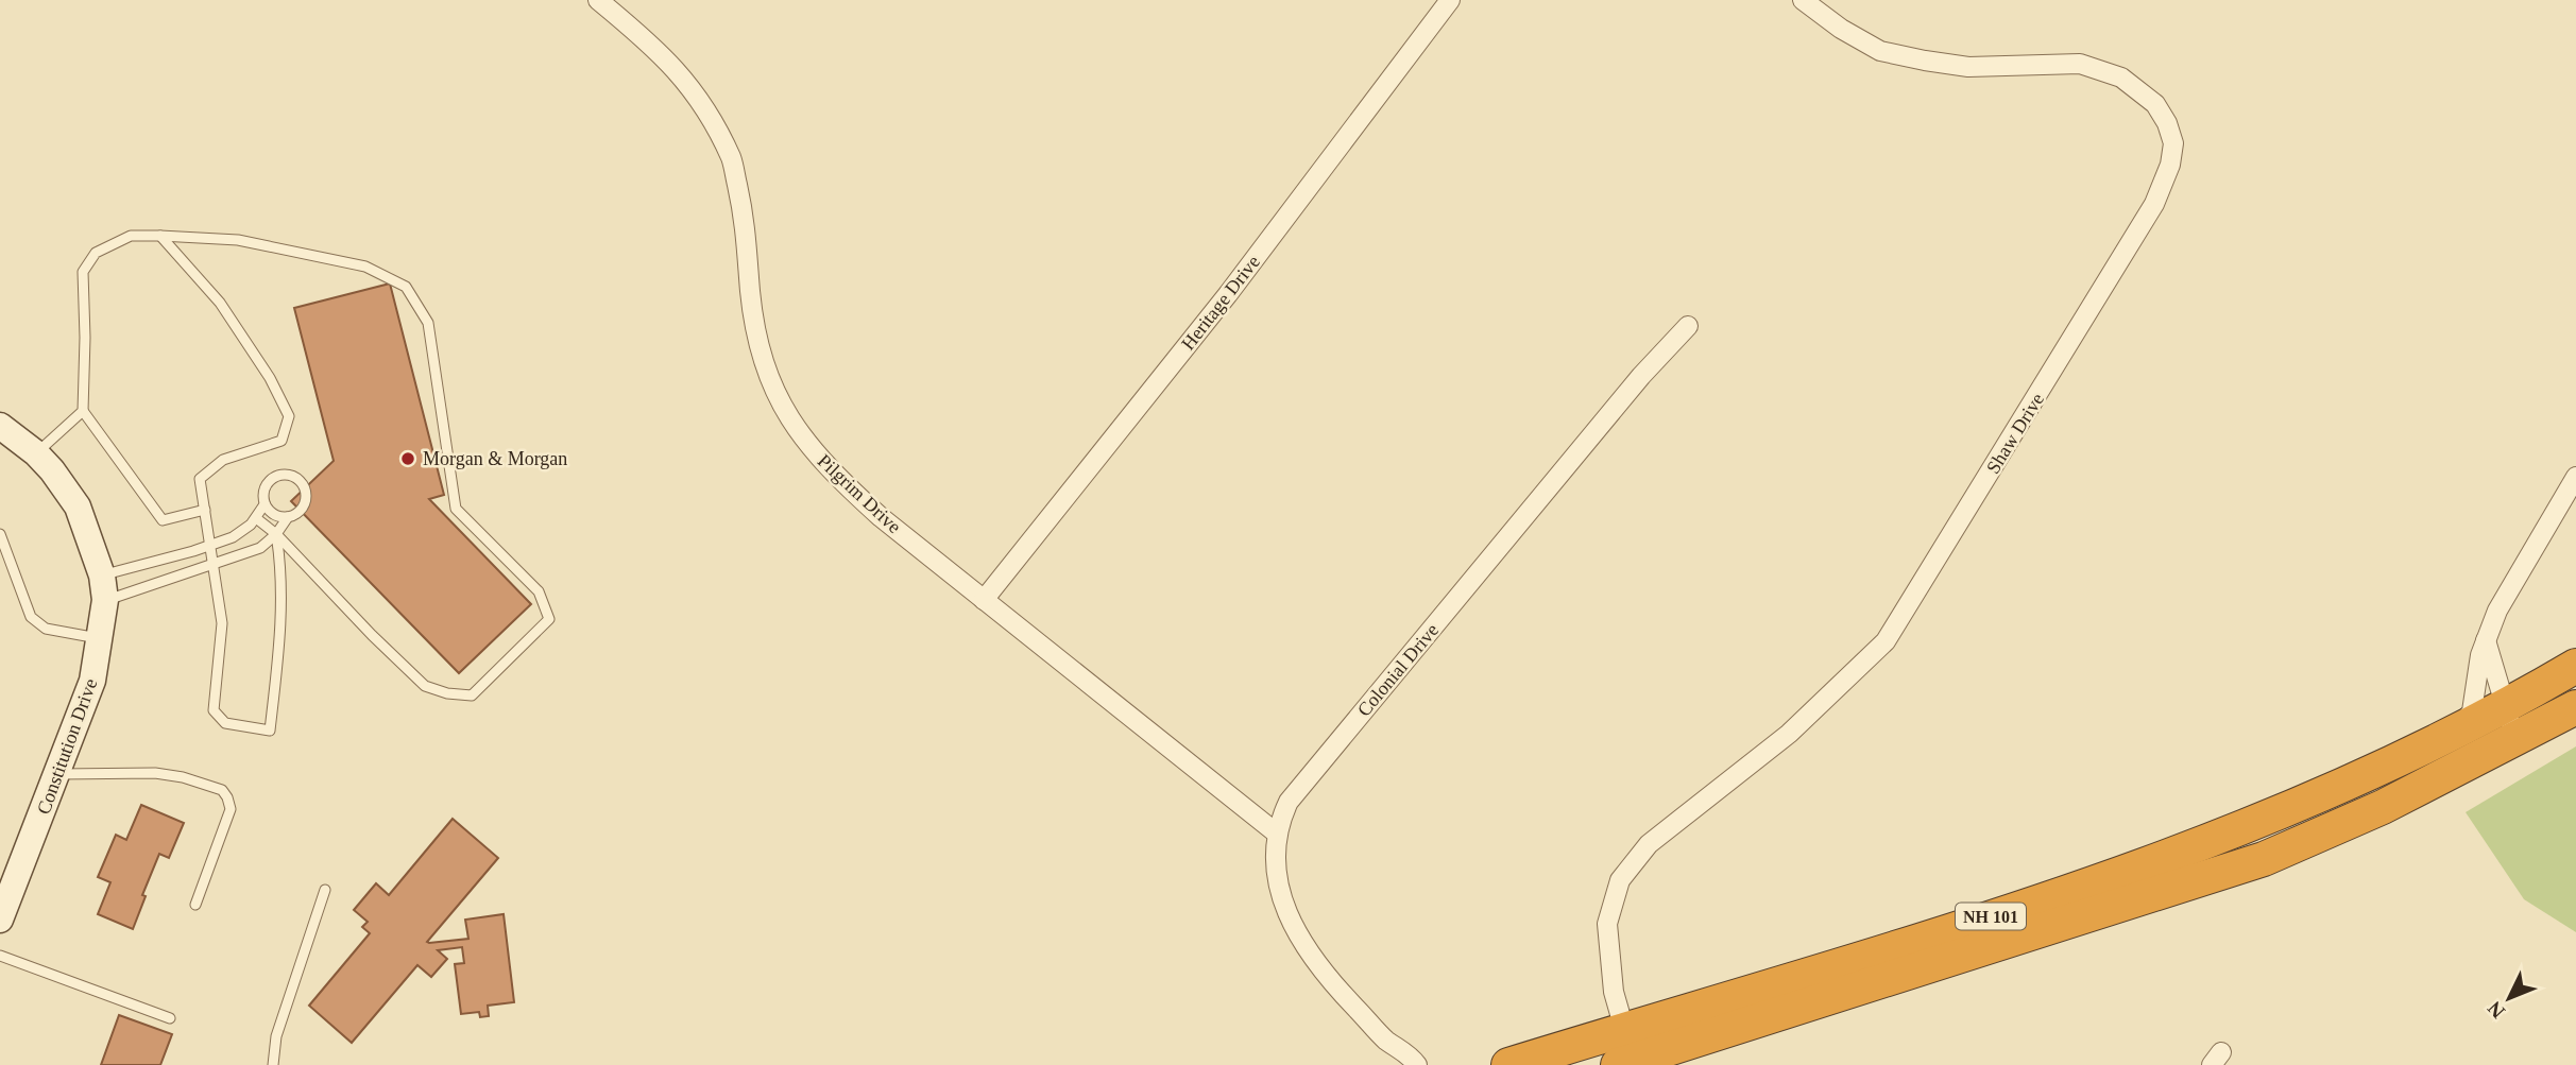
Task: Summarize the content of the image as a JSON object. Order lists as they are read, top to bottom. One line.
{"streets":{"highway":["NH 101"],"street":["Heritage Drive","Shaw Drive","Pilgrim Drive","Colonial Drive","Constitution Drive"]},"crossings":[["Heritage Drive","Pilgrim Drive"],["Shaw Drive","NH 101"],["Pilgrim Drive","Colonial Drive"]],"places":["Morgan & Morgan"],"north":"bottom left"}
